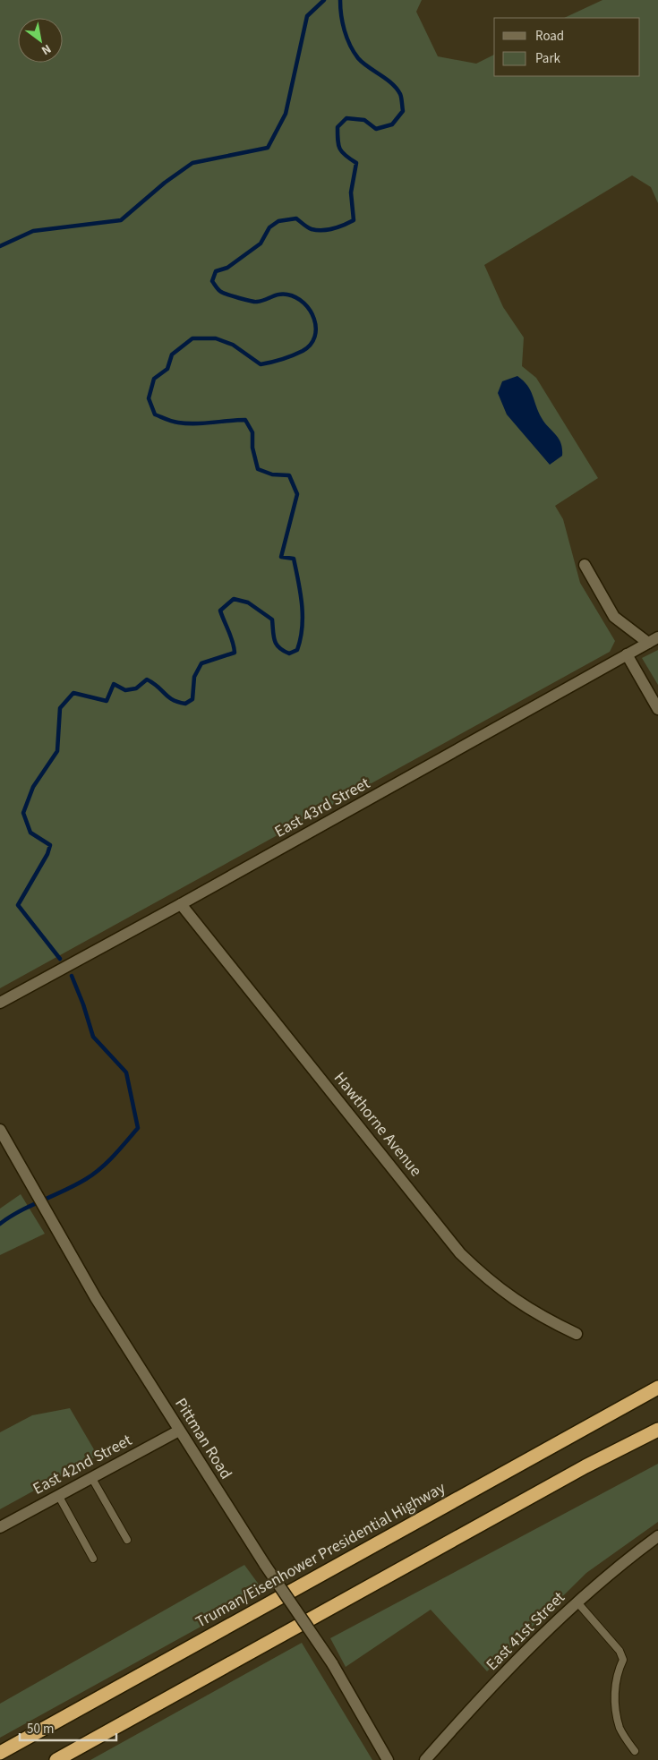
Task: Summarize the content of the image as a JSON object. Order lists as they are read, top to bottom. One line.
{"streets":{"highway":["Truman/Eisenhower Presidential Highway"],"street":["East 43rd Street","Hawthorne Avenue","Pittman Road","East 42nd Street","East 41st Street"]},"crossings":[["East 43rd Street","Hawthorne Avenue"],["Pittman Road","East 42nd Street"]],"legend":["Road","Park"],"scale_bar":"50 m","north":"bottom right"}
